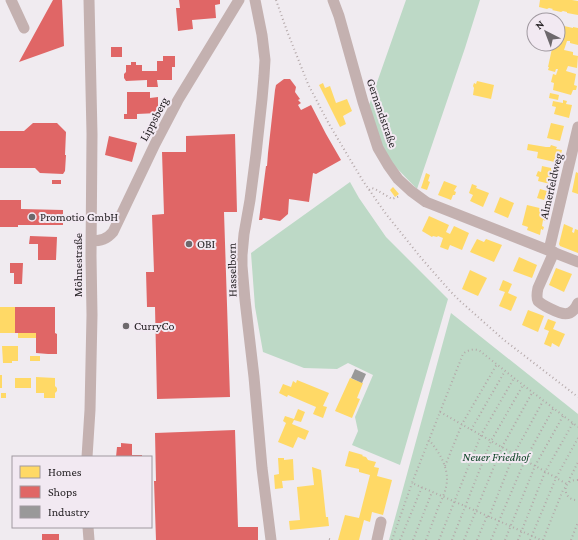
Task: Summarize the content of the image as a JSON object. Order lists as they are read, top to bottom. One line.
{"streets":{"street":["Gernandstraße","Lippsberg","Almerfeldweg","Möhnestraße","Hasselborn"]},"crossings":[["Gernandstraße","Almerfeldweg"],["Lippsberg","Möhnestraße"]],"parks":["Neuer Friedhof"],"places":["Promotio GmbH","OBI","CurryCo"],"legend":["Homes","Shops","Industry"],"north":"top left"}
